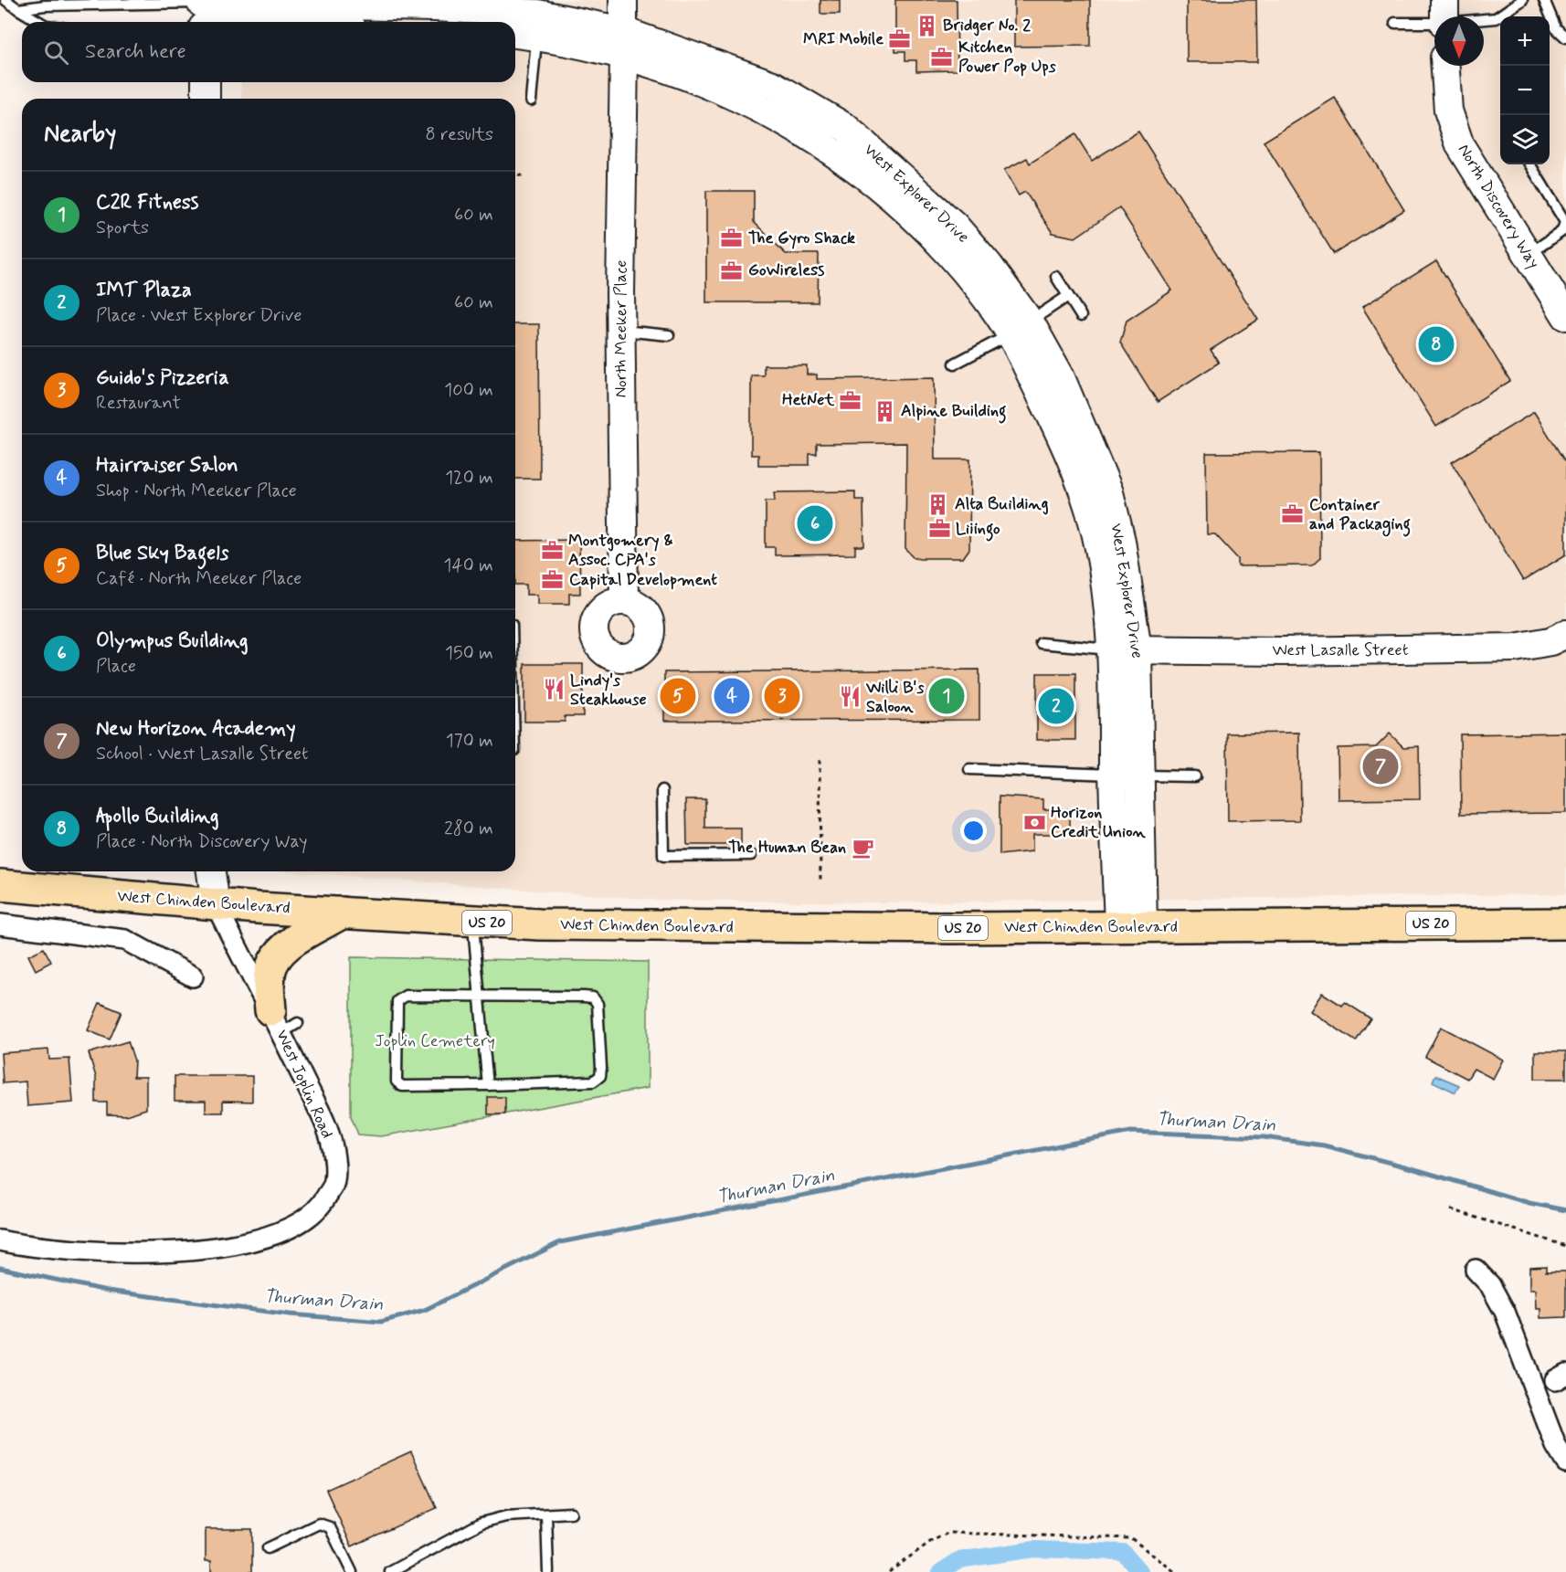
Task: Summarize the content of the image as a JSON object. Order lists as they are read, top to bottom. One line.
{"streets":{"main road":["West Chinden Boulevard","US 20"],"street":["West Explorer Drive","North Discovery Way","North Meeker Place","West Lasalle Street","West Joplin Road"]},"crossings":[["West Explorer Drive","North Meeker Place"],["West Explorer Drive","West Lasalle Street"],["West Explorer Drive","West Chinden Boulevard"],["West Chinden Boulevard","West Joplin Road"]],"water":["Thurman Drain"],"parks":["Joplin Cemetery"],"places":{"building":["Bridger No. 2","Alpine Building","Alta Building"],"office":["MRI Mobile","Kitchen Power Pop Ups","The Gyro Shack","GoWireless","HetNet","Container and Packaging","Liiingo","Montgomery & Assoc. CPA's","Capital Development"],"restaurant":["Lindy's Steakhouse","Willi B's Saloon"],"bank":["Horizon Credit Union"],"cafe":["The Human Bean"]},"north":"bottom","page":{"map_buttons":["+","−"],"search":"Search here","heading":["Nearby","8 results"],"list":[{"mark":"1","name":"C2R Fitness","note":"Sports","value":"60 m"},{"mark":"2","name":"IMT Plaza","note":"Place · West Explorer Drive","value":"60 m"},{"mark":"3","name":"Guido's Pizzeria","note":"Restaurant","value":"100 m"},{"mark":"4","name":"Hairraiser Salon","note":"Shop · North Meeker Place","value":"120 m"},{"mark":"5","name":"Blue Sky Bagels","note":"Café · North Meeker Place","value":"140 m"},{"mark":"6","name":"Olympus Building","note":"Place","value":"150 m"},{"mark":"7","name":"New Horizon Academy","note":"School · West Lasalle Street","value":"170 m"},{"mark":"8","name":"Apollo Building","note":"Place · North Discovery Way","value":"280 m"}],"pins":["8","6","1","3","4","5","2","7"]}}
